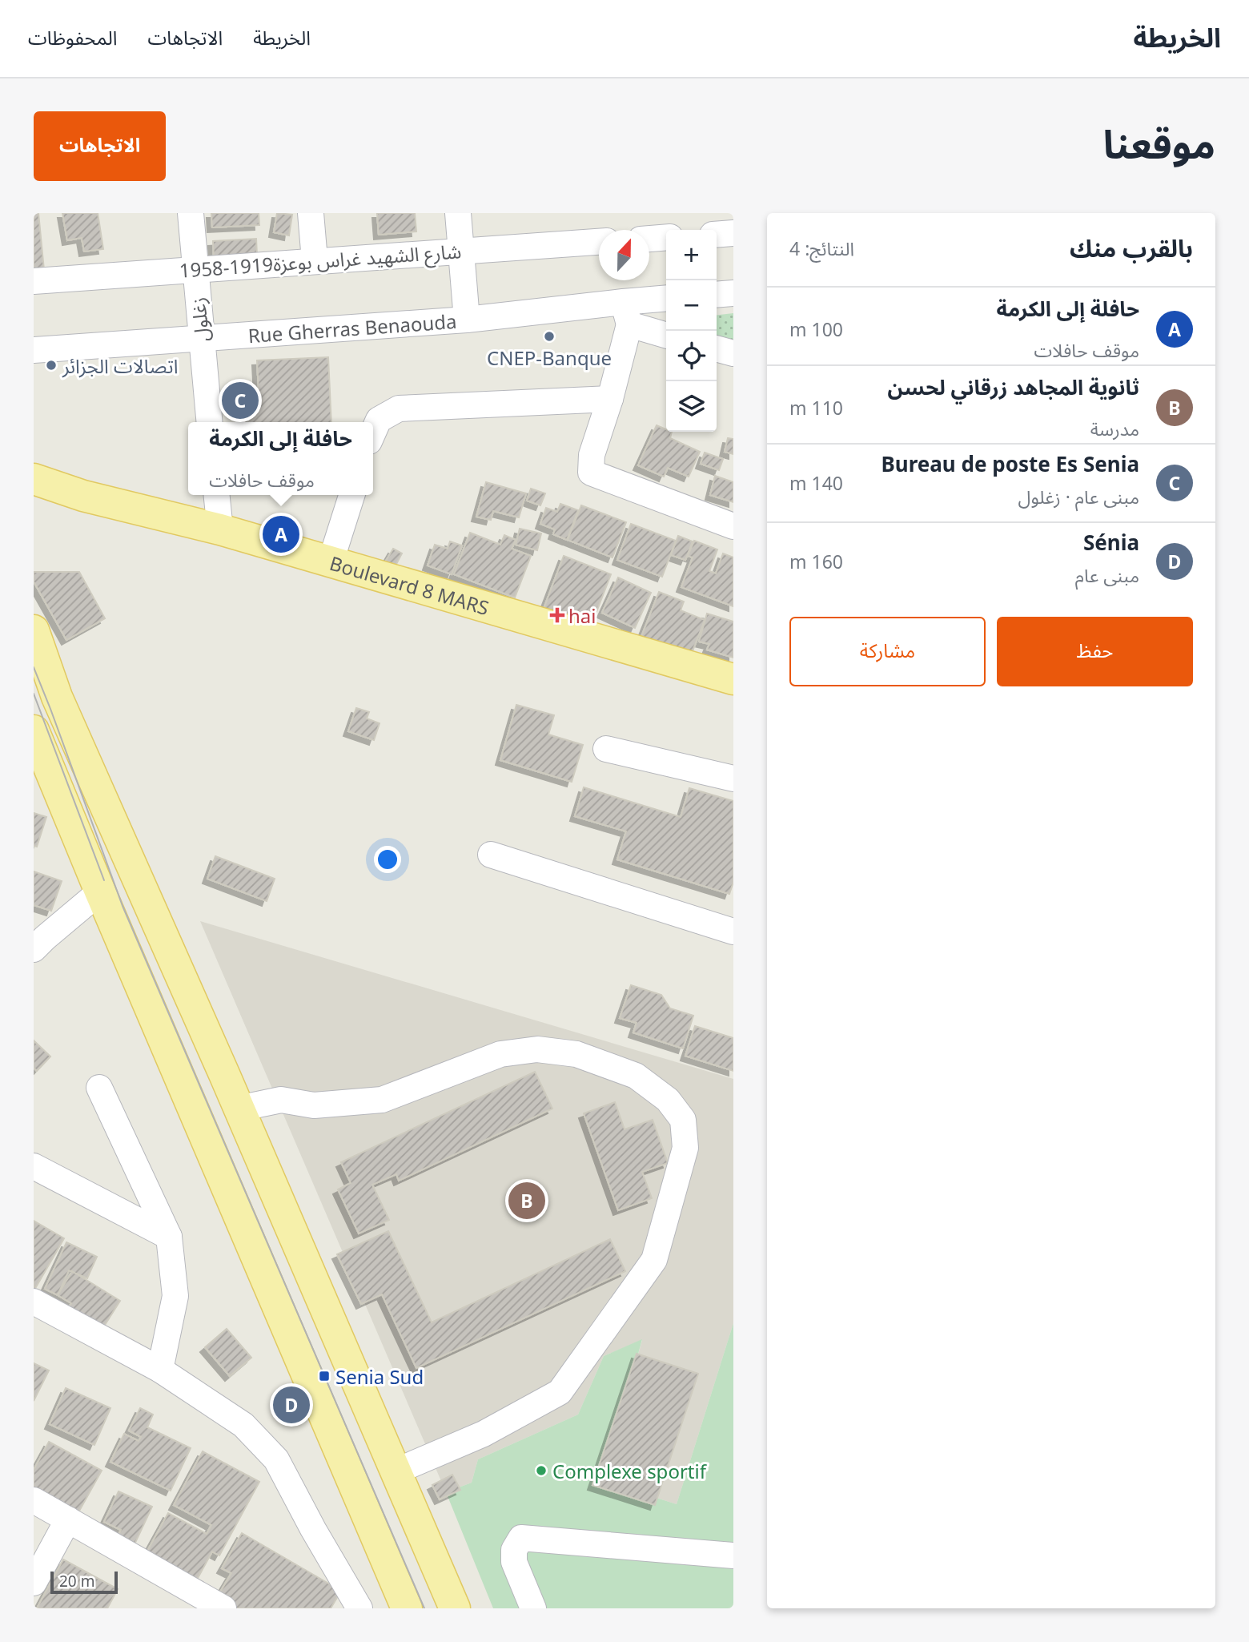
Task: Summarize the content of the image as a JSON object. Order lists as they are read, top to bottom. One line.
{"streets":{"main road":["Boulevard 8 MARS"],"street":["شارع الشهيد غراس بوعزة1919-1958","زغلول","Rue Gherras Benaouda"]},"crossings":[["شارع الشهيد غراس بوعزة1919-1958","زغلول"],["زغلول","Rue Gherras Benaouda"]],"places":{"other":["CNEP-Banque","اتصالات الجزائر","Complexe sportif"],"health":["hai"],"transit":["Senia Sud"]},"scale_bar":"20 m","north":"top","page":{"header":"الخريطة","nav":["الخريطة","الاتجاهات","المحفوظات"],"title":"موقعنا","buttons":["الاتجاهات",["حفظ","مشاركة"]],"heading":["بالقرب منك","النتائج: 4"],"map_buttons":["+","−"],"list":[{"mark":"A","name":"حافلة إلى الكرمة","note":"موقف حافلات","value":"100 m"},{"mark":"B","name":"ثانوية المجاهد زرقاني لحسن","note":"مدرسة","value":"110 m"},{"mark":"C","name":"Bureau de poste Es Senia","note":"مبنى عام · زغلول","value":"140 m"},{"mark":"D","name":"Sénia","note":"مبنى عام","value":"160 m"}],"pins":["C","A","B","D"],"popup":["حافلة إلى الكرمة","موقف حافلات"],"scale":"20 m"}}
